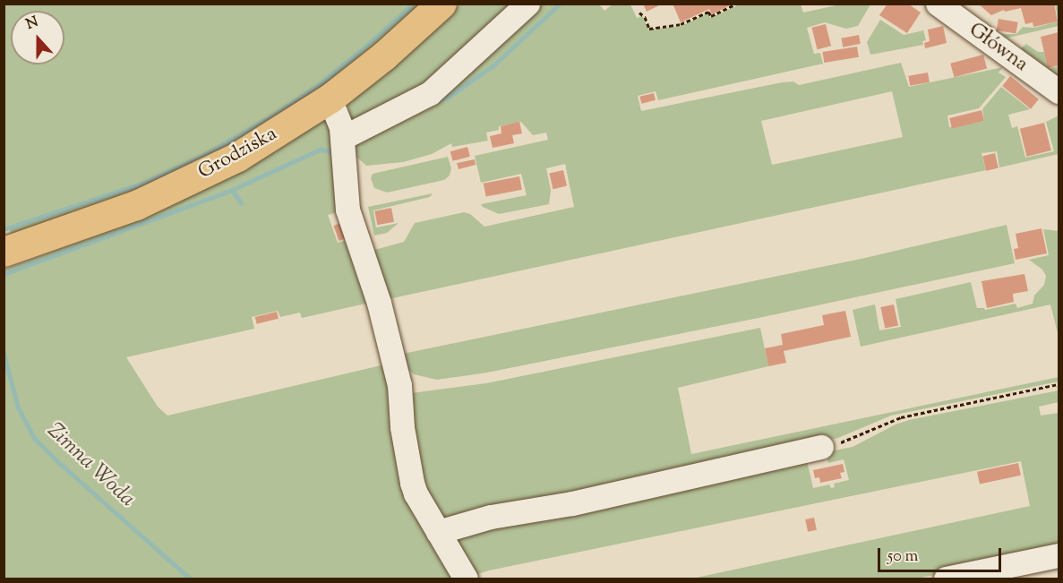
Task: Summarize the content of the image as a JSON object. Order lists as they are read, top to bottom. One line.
{"streets":{"main road":["Grodziska"],"street":["Główna"]},"water":["Zimna Woda"],"scale_bar":"50 m","north":"top"}
